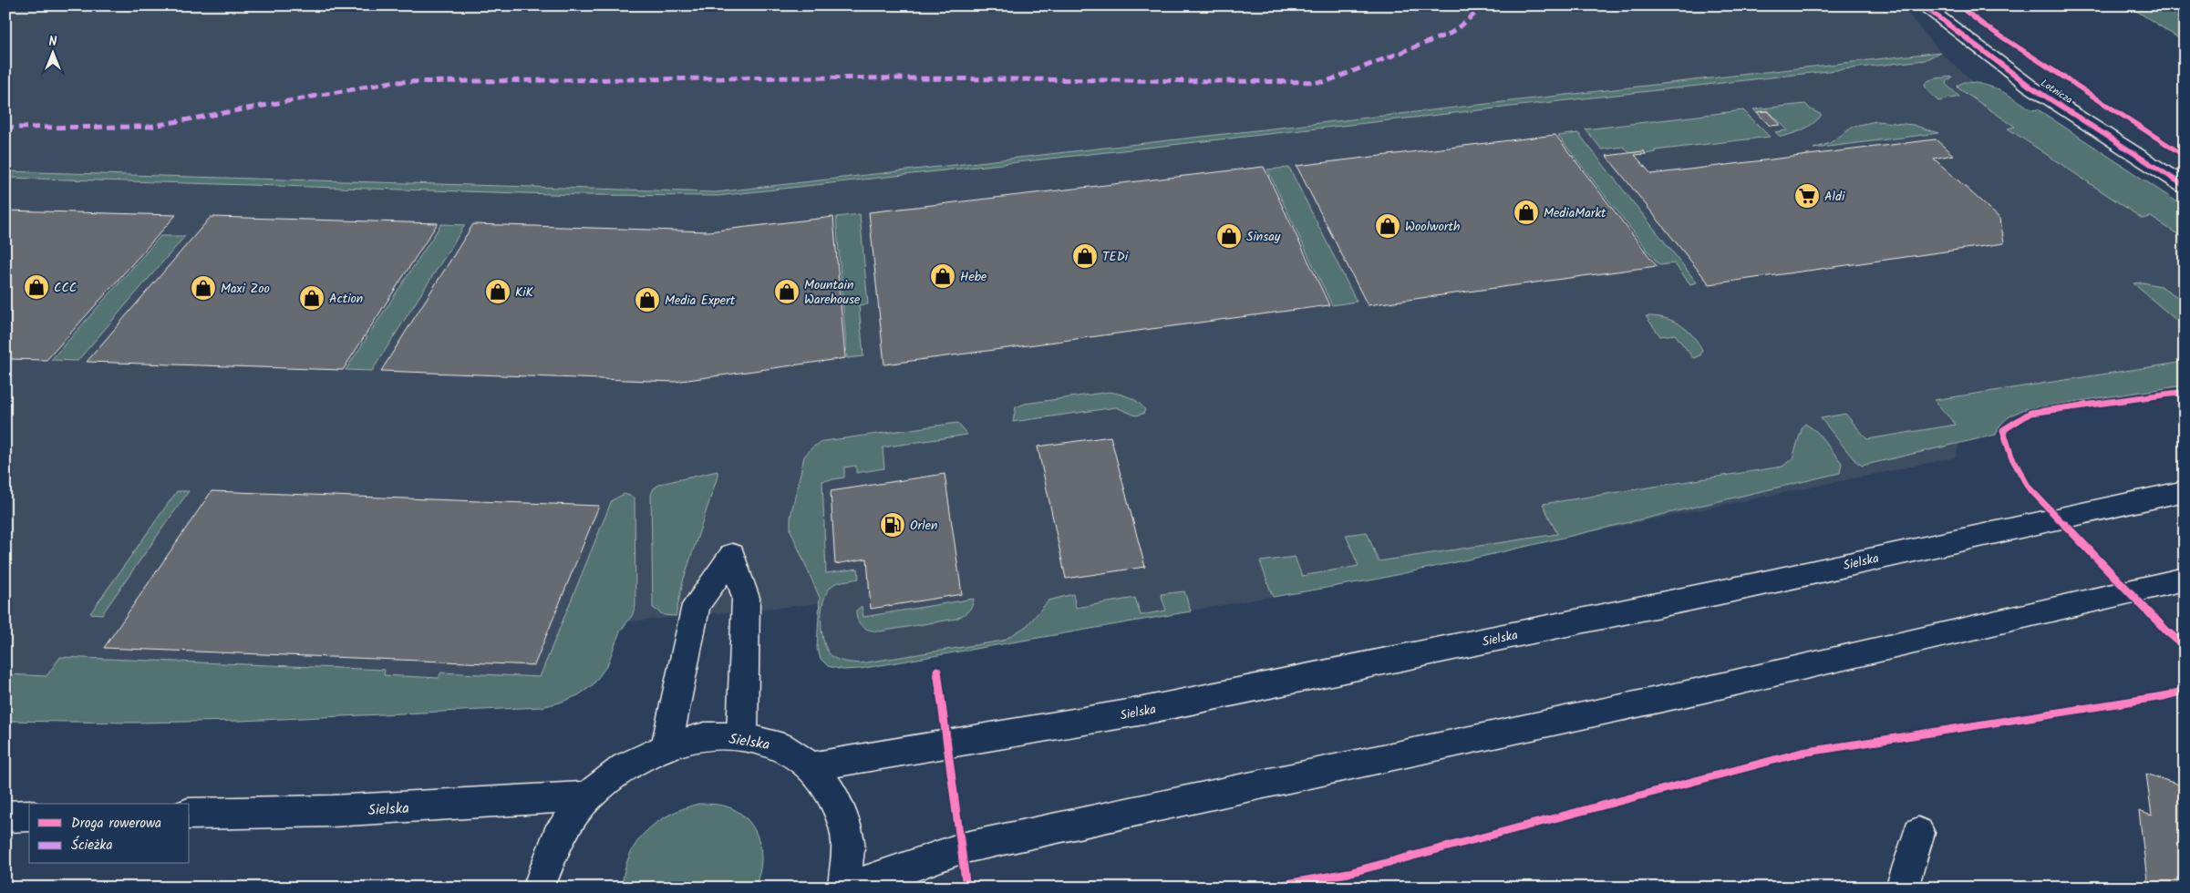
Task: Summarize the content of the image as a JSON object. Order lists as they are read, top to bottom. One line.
{"streets":{"main road":["Lotnicza","Sielska"]},"places":{"supermarket":["Aldi"],"shop":["MediaMarkt","Woolworth","Sinsay","TEDi","Hebe","CCC","Maxi Zoo","KiK","Mountain Warehouse","Action","Media Expert"],"fuel station":["Orlen"]},"legend":["Droga rowerowa","Ścieżka"],"north":"top"}
